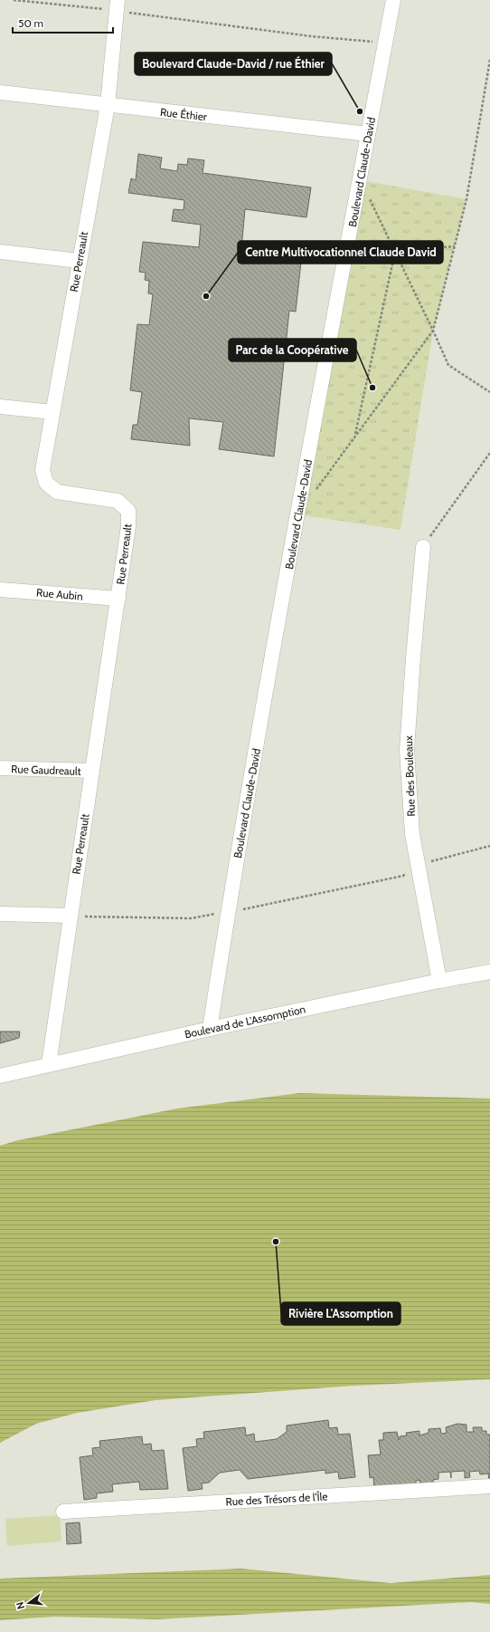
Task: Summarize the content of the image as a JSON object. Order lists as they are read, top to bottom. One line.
{"streets":{"street":["Rue Éthier","Boulevard Claude-David","Rue Perreault","Rue Aubin","Rue Gaudreault","Rue des Bouleaux","Boulevard de L'Assomption","Rue des Trésors de l'Île"]},"crossings":[["Rue Éthier","Boulevard Claude-David"],["Rue Éthier","Rue Perreault"],["Boulevard Claude-David","Boulevard de L'Assomption"],["Rue Perreault","Rue Aubin"],["Rue Perreault","Rue Gaudreault"],["Rue Perreault","Boulevard de L'Assomption"],["Rue des Bouleaux","Boulevard de L'Assomption"]],"places":["Boulevard Claude-David / rue Éthier","Centre Multivocationnel Claude David","Parc de la Coopérative","Rivière L'Assomption"],"scale_bar":"50 m","north":"left"}
